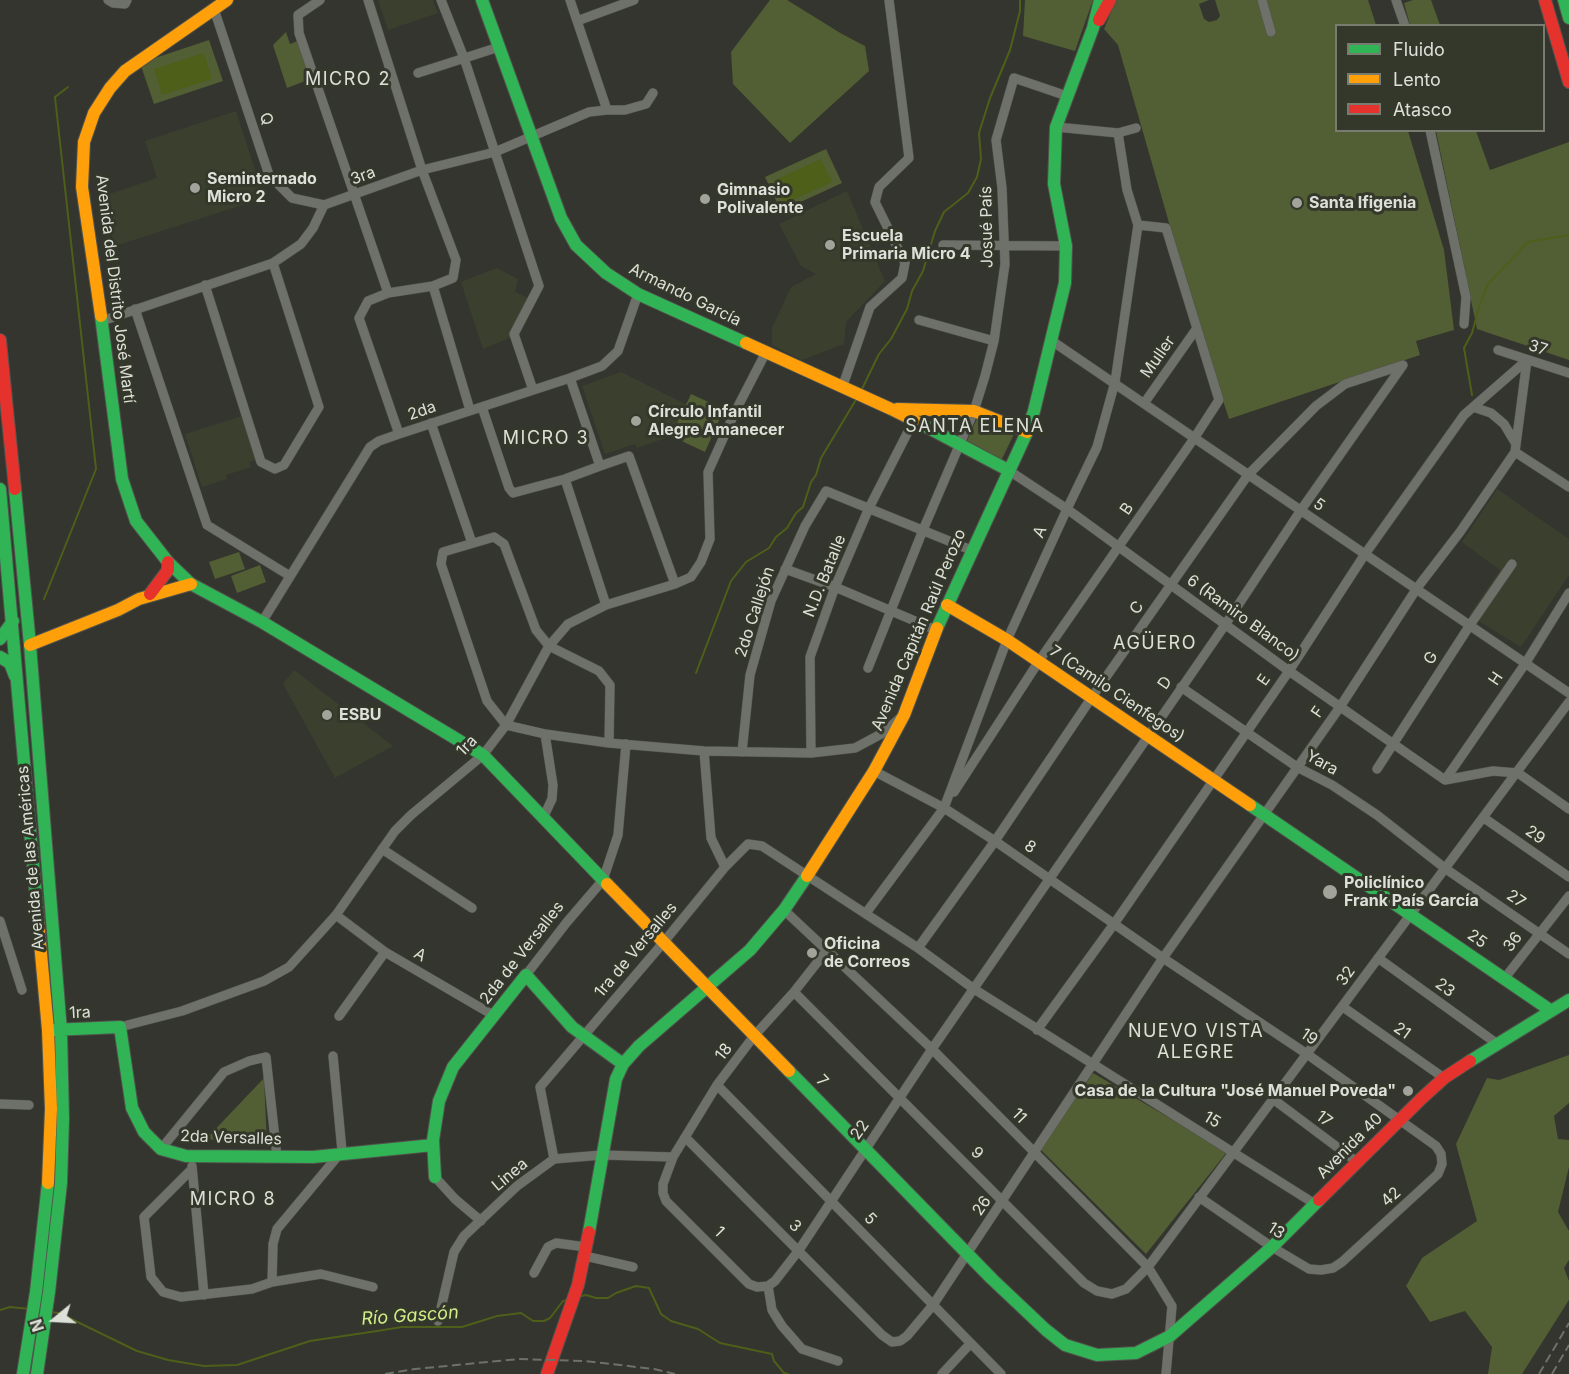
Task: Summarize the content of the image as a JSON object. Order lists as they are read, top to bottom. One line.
{"streets":{"main road":["Avenida del Distrito José Martí","Armando García","6 (Ramiro Blanco)","Avenida Capitán Raúl Perozo","7 (Camilo Cienfegos)","1ra","Avenida de las Américas","25","2da de Versalles","7","2da Versalles","Avenida 40"],"street":["Q","3ra","Josué País","37","Muller","2da","5","B","A","N.D. Batalle","C","2do Callejón","G","H","E","D","F","Yara","29","8","27","36","1ra de Versalles","32","23","21","19","18","11","17","15","22","9","Linea","42","26","3","13","1"]},"crossings":[["Q","3ra"],["Q","Avenida del Distrito José Martí"],["3ra","Armando García"],["Josué País","6 (Ramiro Blanco)"],["Josué País","Avenida Capitán Raúl Perozo"],["Avenida del Distrito José Martí","2da"],["Avenida del Distrito José Martí","7"],["Armando García","2da"],["Armando García","N.D. Batalle"],["Armando García","6 (Ramiro Blanco)"],["Armando García","1ra"],["37","E"],["37","F"],["Muller","5"],["Muller","B"],["2da","7"],["5","B"],["5","A"],["5","C"],["5","Avenida Capitán Raúl Perozo"],["5","G"],["5","H"],["5","E"],["5","D"],["5","F"],["5","18"],["5","22"],["5","26"],["B","A"],["B","6 (Ramiro Blanco)"],["B","7 (Camilo Cienfegos)"],["B","8"],["A","6 (Ramiro Blanco)"],["A","7 (Camilo Cienfegos)"],["A","1ra"],["A","8"],["A","2da de Versalles"],["N.D. Batalle","2do Callejón"],["N.D. Batalle","6 (Ramiro Blanco)"],["C","6 (Ramiro Blanco)"],["C","D"],["C","7 (Camilo Cienfegos)"],["C","8"],["6 (Ramiro Blanco)","Avenida Capitán Raúl Perozo"],["6 (Ramiro Blanco)","G"],["6 (Ramiro Blanco)","H"],["6 (Ramiro Blanco)","E"],["6 (Ramiro Blanco)","D"],["6 (Ramiro Blanco)","F"],["Avenida Capitán Raúl Perozo","7 (Camilo Cienfegos)"],["Avenida Capitán Raúl Perozo","8"],["Avenida Capitán Raúl Perozo","7"],["Avenida Capitán Raúl Perozo","11"],["Avenida Capitán Raúl Perozo","Linea"],["E","7 (Camilo Cienfegos)"],["E","F"],["E","Yara"],["E","8"],["D","7 (Camilo Cienfegos)"],["D","Yara"],["D","8"],["D","22"],["7 (Camilo Cienfegos)","F"],["7 (Camilo Cienfegos)","25"],["F","Yara"],["F","8"],["F","25"],["F","19"],["F","15"],["F","26"],["1ra","Avenida de las Américas"],["1ra","7"],["1ra","2da Versalles"],["Yara","27"],["Yara","32"],["29","32"],["8","19"],["27","36"],["27","32"],["25","36"],["25","32"],["25","Avenida 40"],["1ra de Versalles","7"],["1ra de Versalles","Linea"],["2da de Versalles","7"],["2da de Versalles","2da Versalles"],["32","23"],["32","21"],["32","19"],["32","11"],["32","17"],["32","15"],["32","9"],["32","13"],["23","Avenida 40"],["21","Avenida 40"],["19","Avenida 40"],["19","42"],["18","7"],["18","11"],["18","9"],["18","Linea"],["18","3"],["18","1"],["7","11"],["7","22"],["7","Avenida 40"],["7","26"],["11","22"],["11","Avenida 40"],["11","9"],["11","26"],["17","Avenida 40"],["15","Avenida 40"],["15","26"],["22","9"],["22","3"],["22","1"],["Avenida 40","13"],["9","26"],["42","13"],["26","3"]],"districts":["MICRO 2","SANTA ELENA","MICRO 3","AGÜERO","NUEVO VISTA ALEGRE","MICRO 8"],"water":["Río Gascón"],"places":["Seminternado Micro 2","Gimnasio Polivalente","Santa Ifigenia","Escuela Primaria Micro 4","Círculo Infantil Alegre Amanecer","ESBU","Policlínico Frank País García","Oficina de Correos","Casa de la Cultura \"José Manuel Poveda\""],"legend":["Fluido","Lento","Atasco"],"north":"left"}
